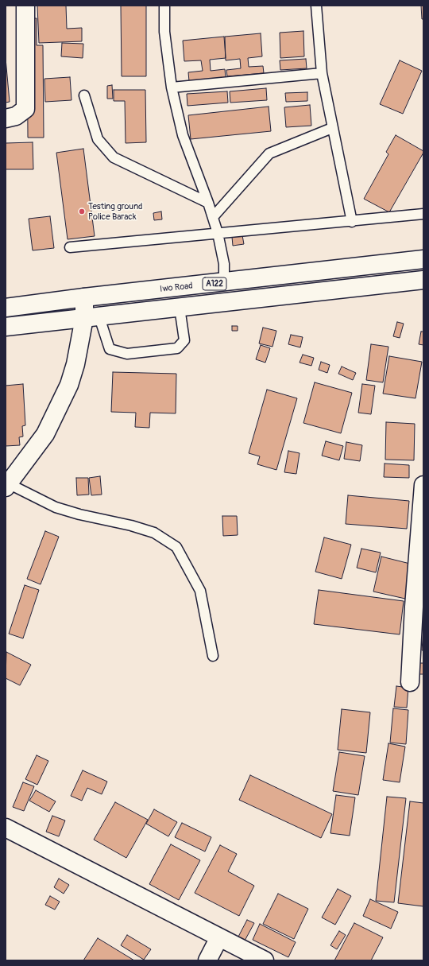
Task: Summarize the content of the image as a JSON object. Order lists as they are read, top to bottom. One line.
{"streets":{"main road":["A122","Iwo Road"]},"places":["Testing ground Police Barack"]}
